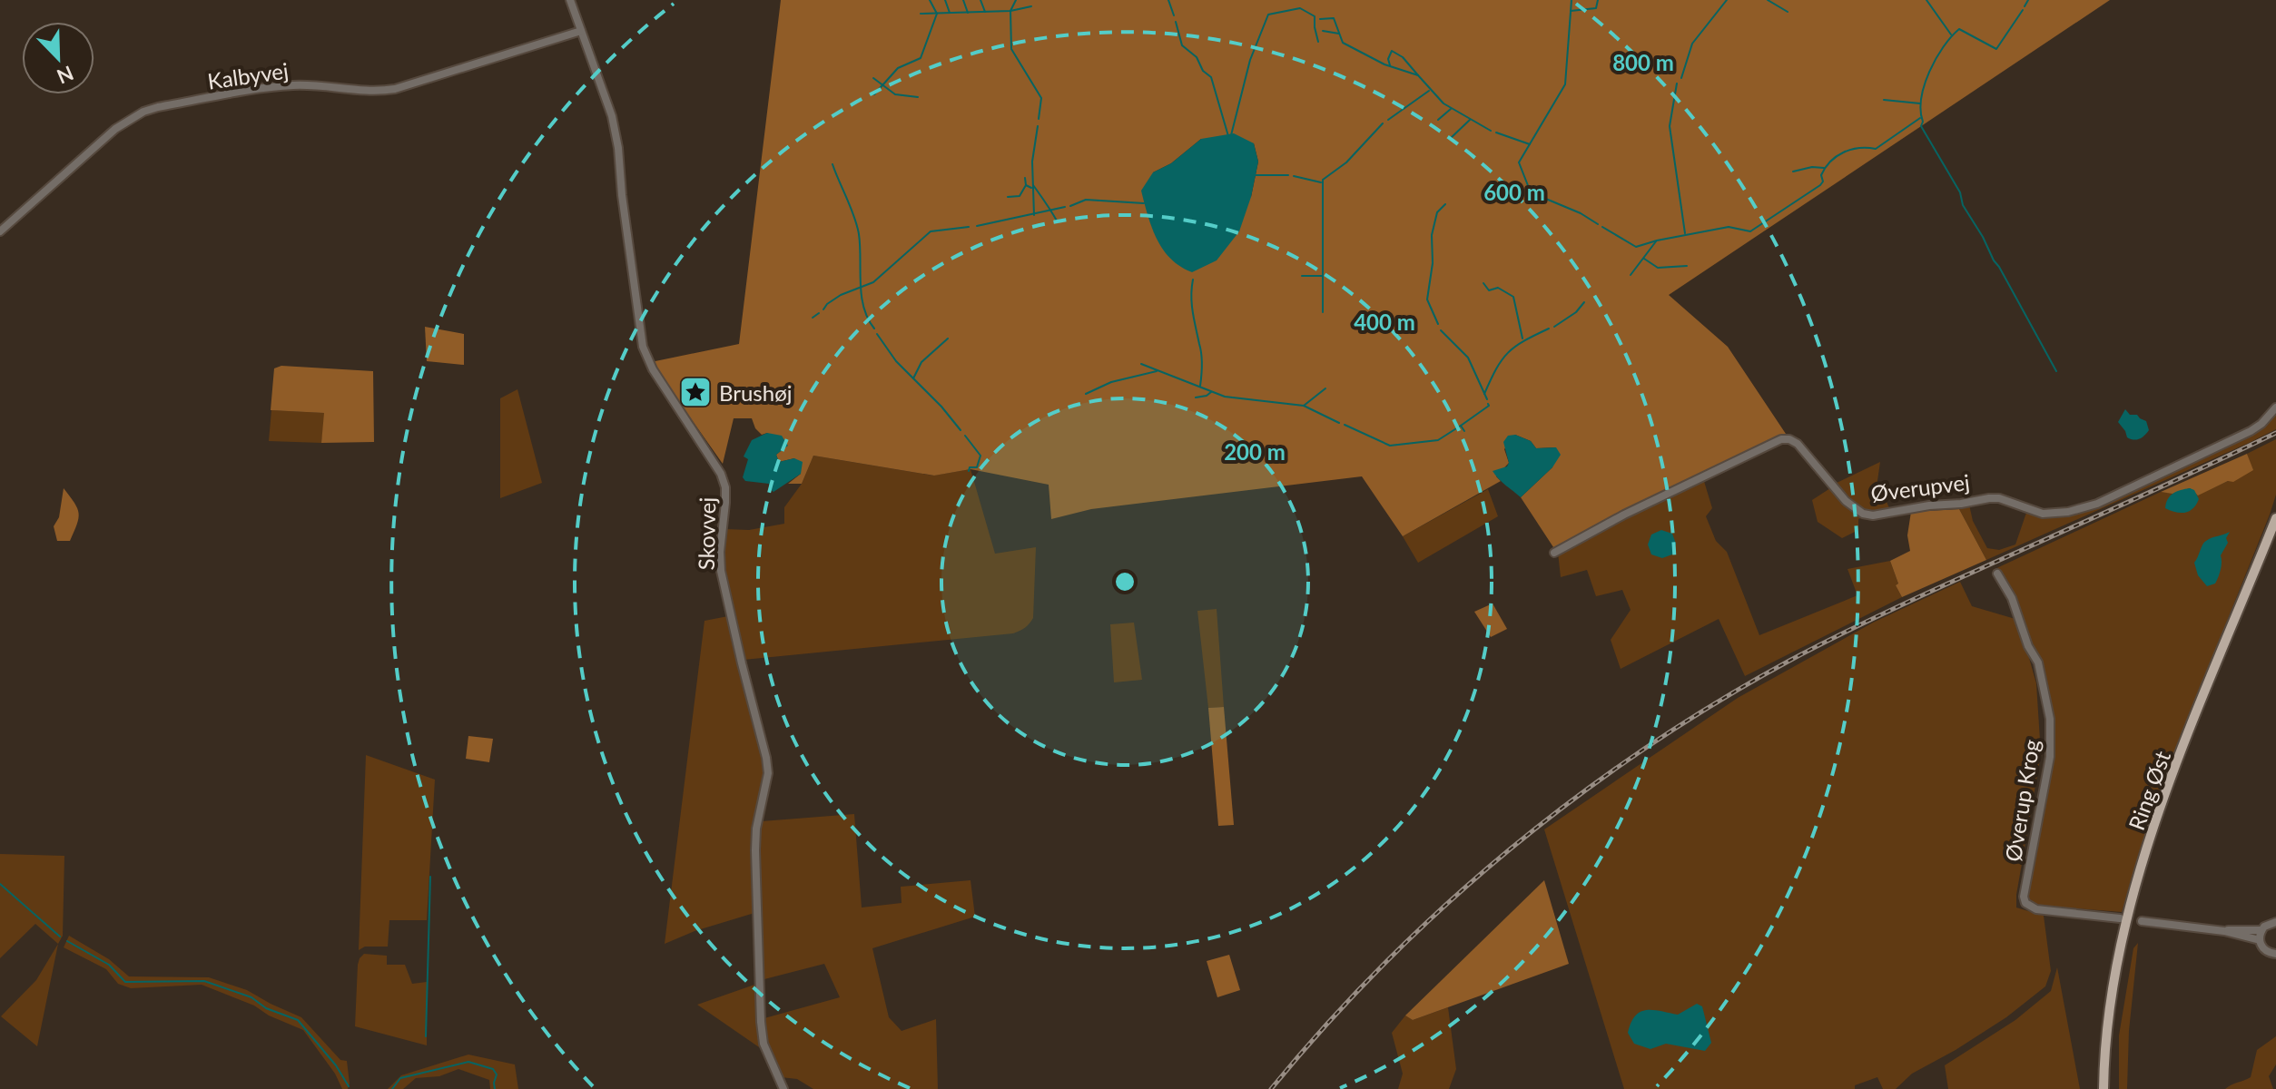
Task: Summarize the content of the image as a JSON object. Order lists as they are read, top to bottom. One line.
{"streets":{"main road":["Ring Øst"],"street":["Kalbyvej","Øverupvej","Skovvej","Øverup Krog"]},"crossings":[["Kalbyvej","Skovvej"]],"places":{"place":["Brushøj"]},"north":"bottom right","rings":["800 m","600 m","400 m","200 m"]}
